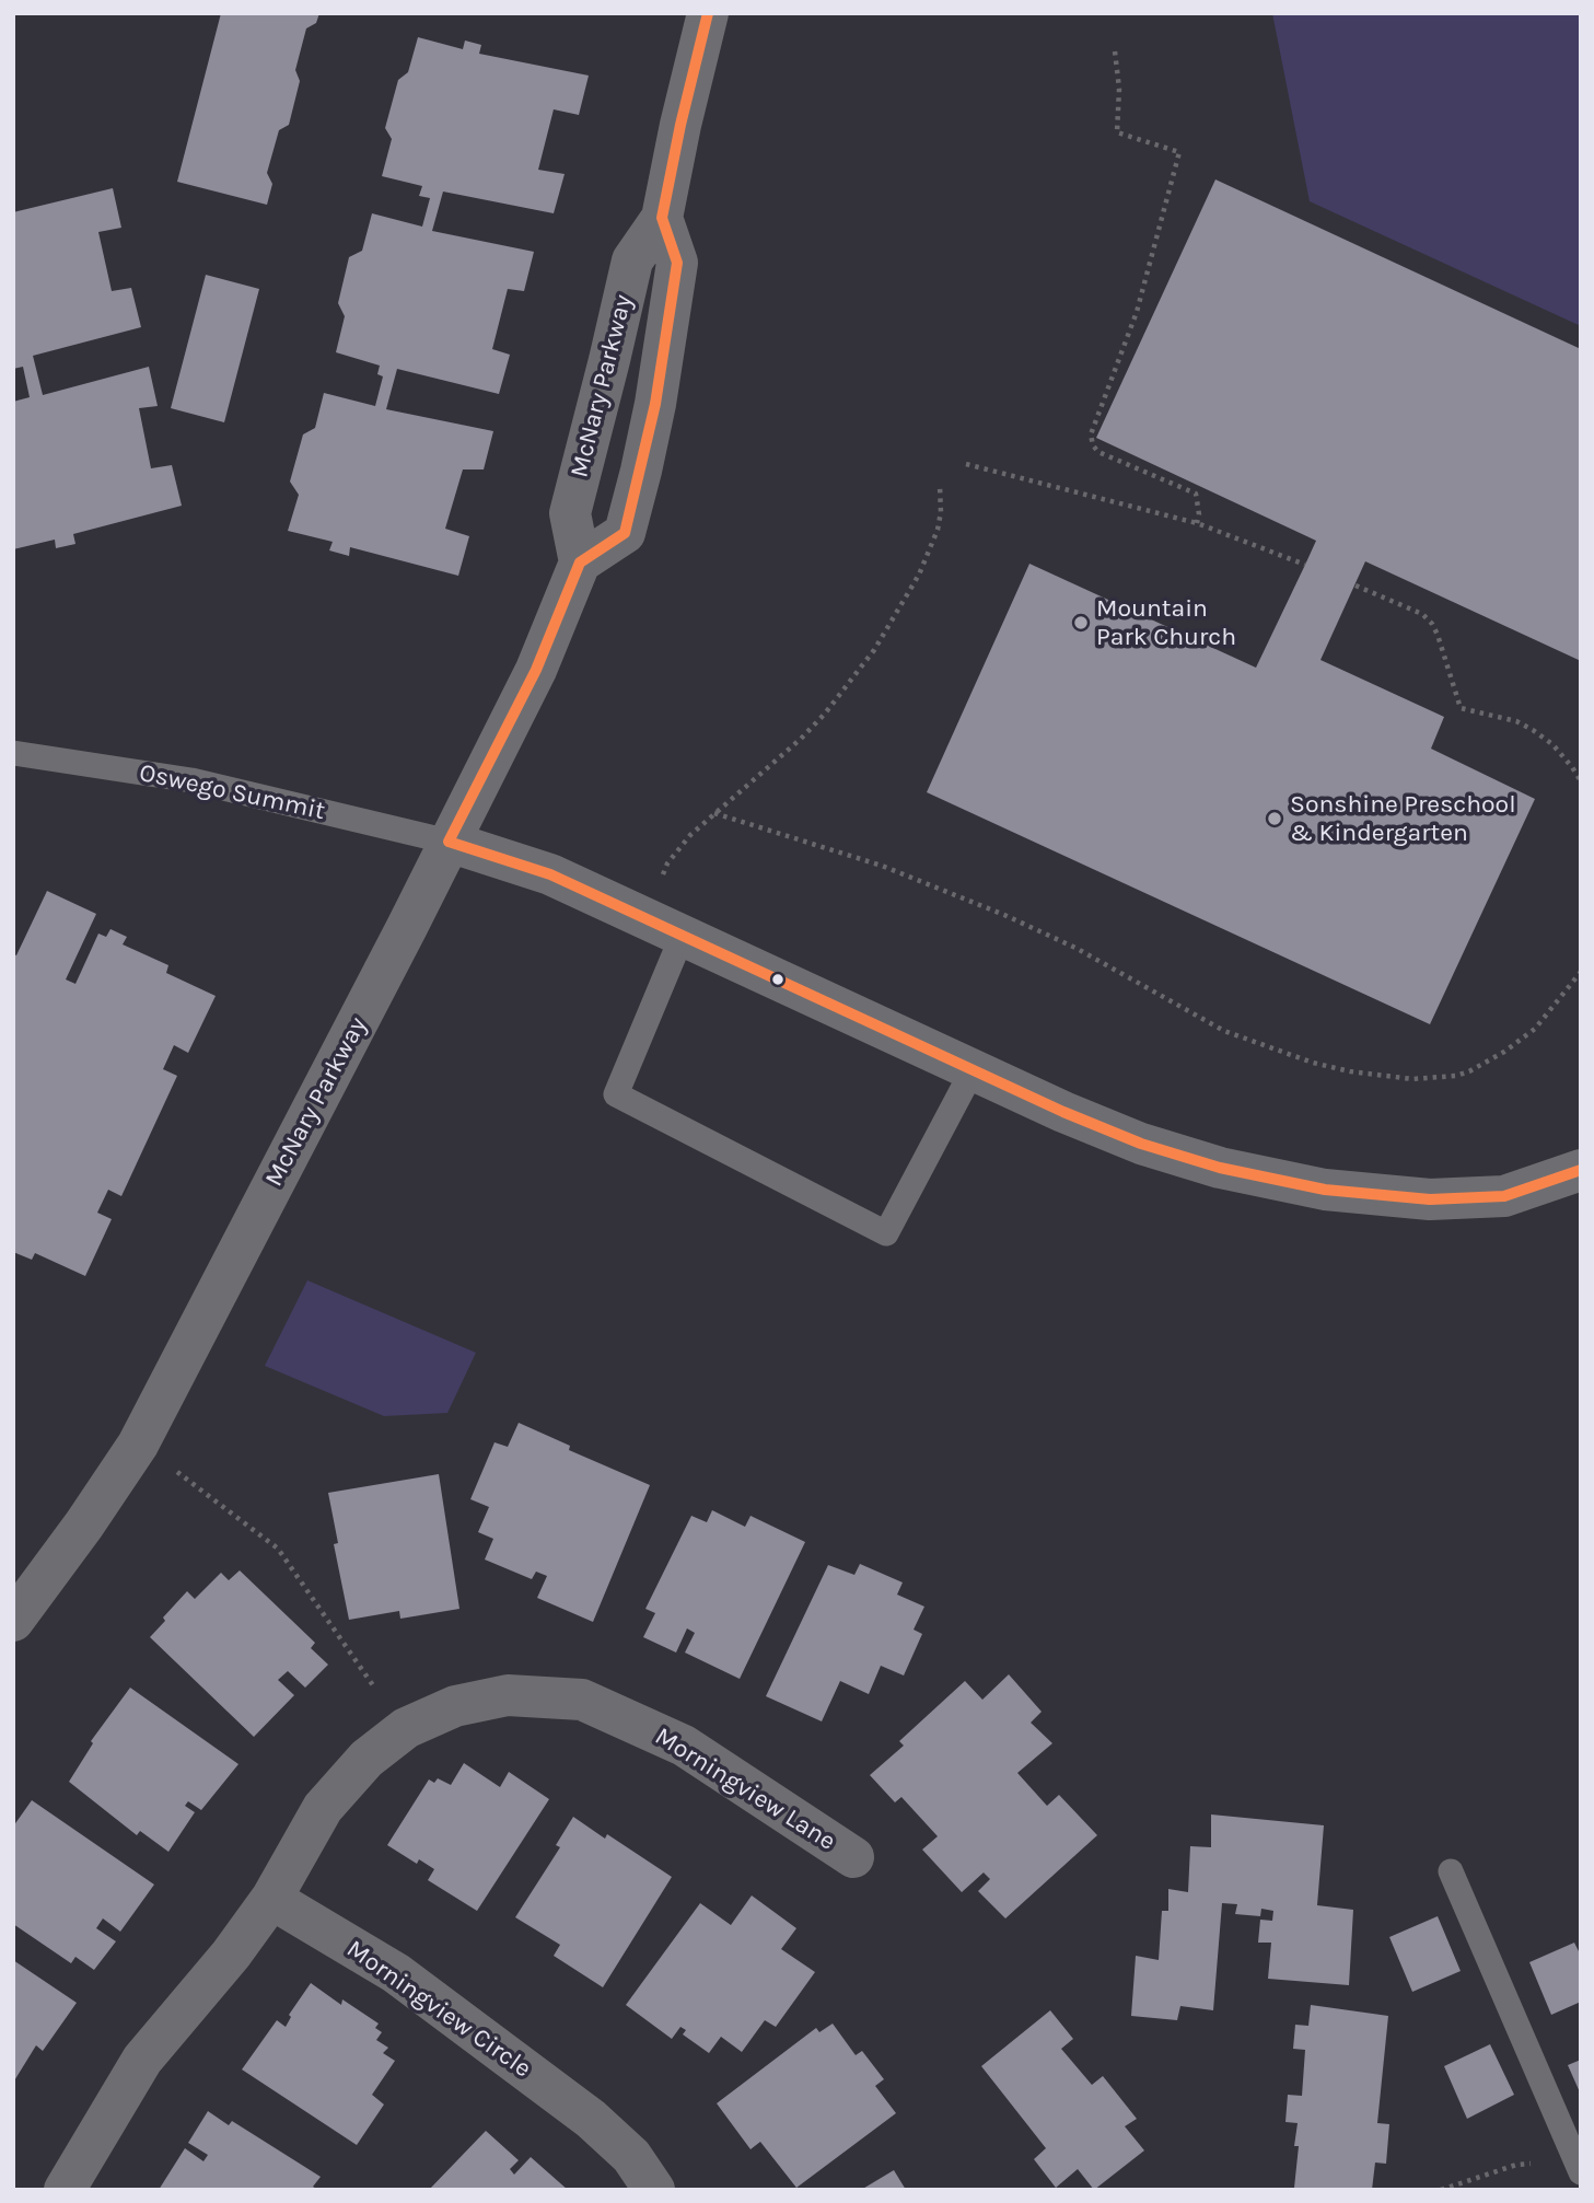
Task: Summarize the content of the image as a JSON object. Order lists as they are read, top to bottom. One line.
{"streets":{"street":["McNary Parkway","Morningview Lane","Morningview Circle"],"lane":["Oswego Summit"]},"crossings":[["McNary Parkway","Oswego Summit"],["Morningview Lane","Morningview Circle"]],"places":["Mountain Park Church","Sonshine Preschool & Kindergarten"]}
